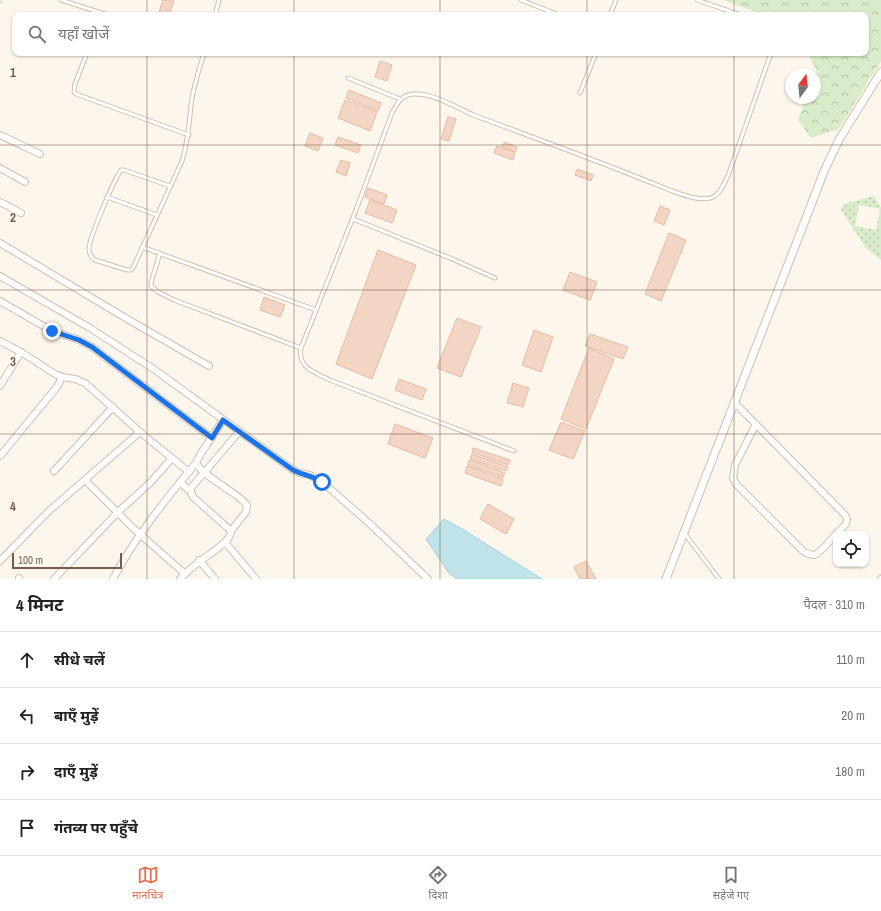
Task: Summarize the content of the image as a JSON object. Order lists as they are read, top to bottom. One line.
{"scale_bar":"100 m","north":"top","page":{"search":"यहाँ खोजें","scale":"100 m","heading":["4 मिनट","पैदल · 310 m"],"list":[["सीधे चलें","110 m"],["बाएँ मुड़ें","20 m"],["दाएँ मुड़ें","180 m"],"गंतव्य पर पहुँचे"],"nav":["मानचित्र","दिशा","सहेजे गए"]},"grid":{"rows":["1","2","3","4"]}}
